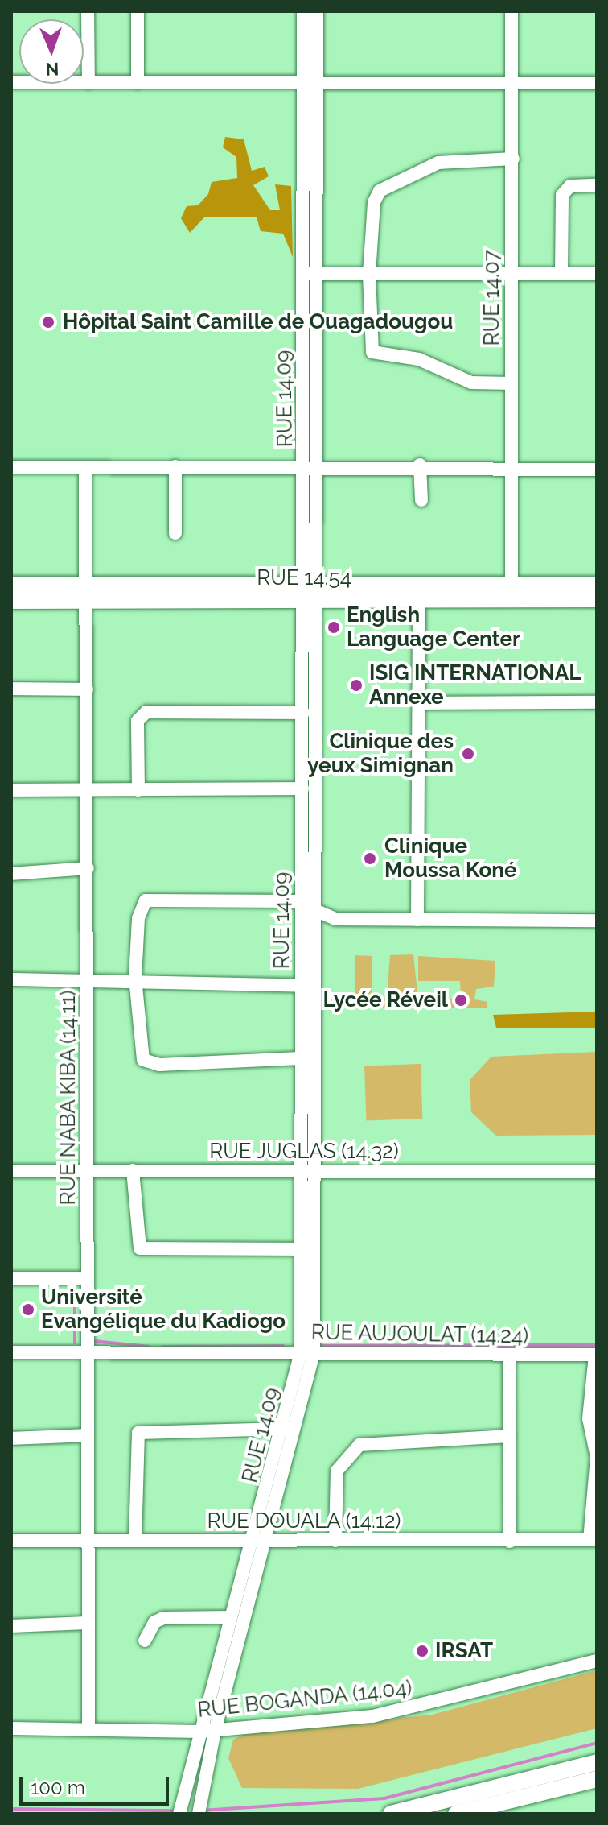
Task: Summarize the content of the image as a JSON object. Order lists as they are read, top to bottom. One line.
{"streets":{"main road":["RUE 14.54"],"street":["RUE 14.07","RUE 14.09","RUE NABA KIBA (14.11)","RUE JUGLAS (14.32)","RUE AUJOULAT (14.24)","RUE DOUALA (14.12)","RUE BOGANDA (14.04)"]},"crossings":[["RUE 14.09","RUE 14.54"],["RUE 14.09","RUE JUGLAS (14.32)"],["RUE 14.09","RUE AUJOULAT (14.24)"],["RUE 14.09","RUE DOUALA (14.12)"],["RUE 14.09","RUE BOGANDA (14.04)"],["RUE 14.54","RUE NABA KIBA (14.11)"],["RUE NABA KIBA (14.11)","RUE JUGLAS (14.32)"],["RUE NABA KIBA (14.11)","RUE AUJOULAT (14.24)"],["RUE NABA KIBA (14.11)","RUE DOUALA (14.12)"],["RUE NABA KIBA (14.11)","RUE BOGANDA (14.04)"]],"places":["Hôpital Saint Camille de Ouagadougou","English Language Center","ISIG INTERNATIONAL Annexe","Clinique des yeux Simignan","Clinique Moussa Koné","Lycée Réveil","Université Evangélique du Kadiogo","IRSAT"],"scale_bar":"100 m","north":"bottom"}
